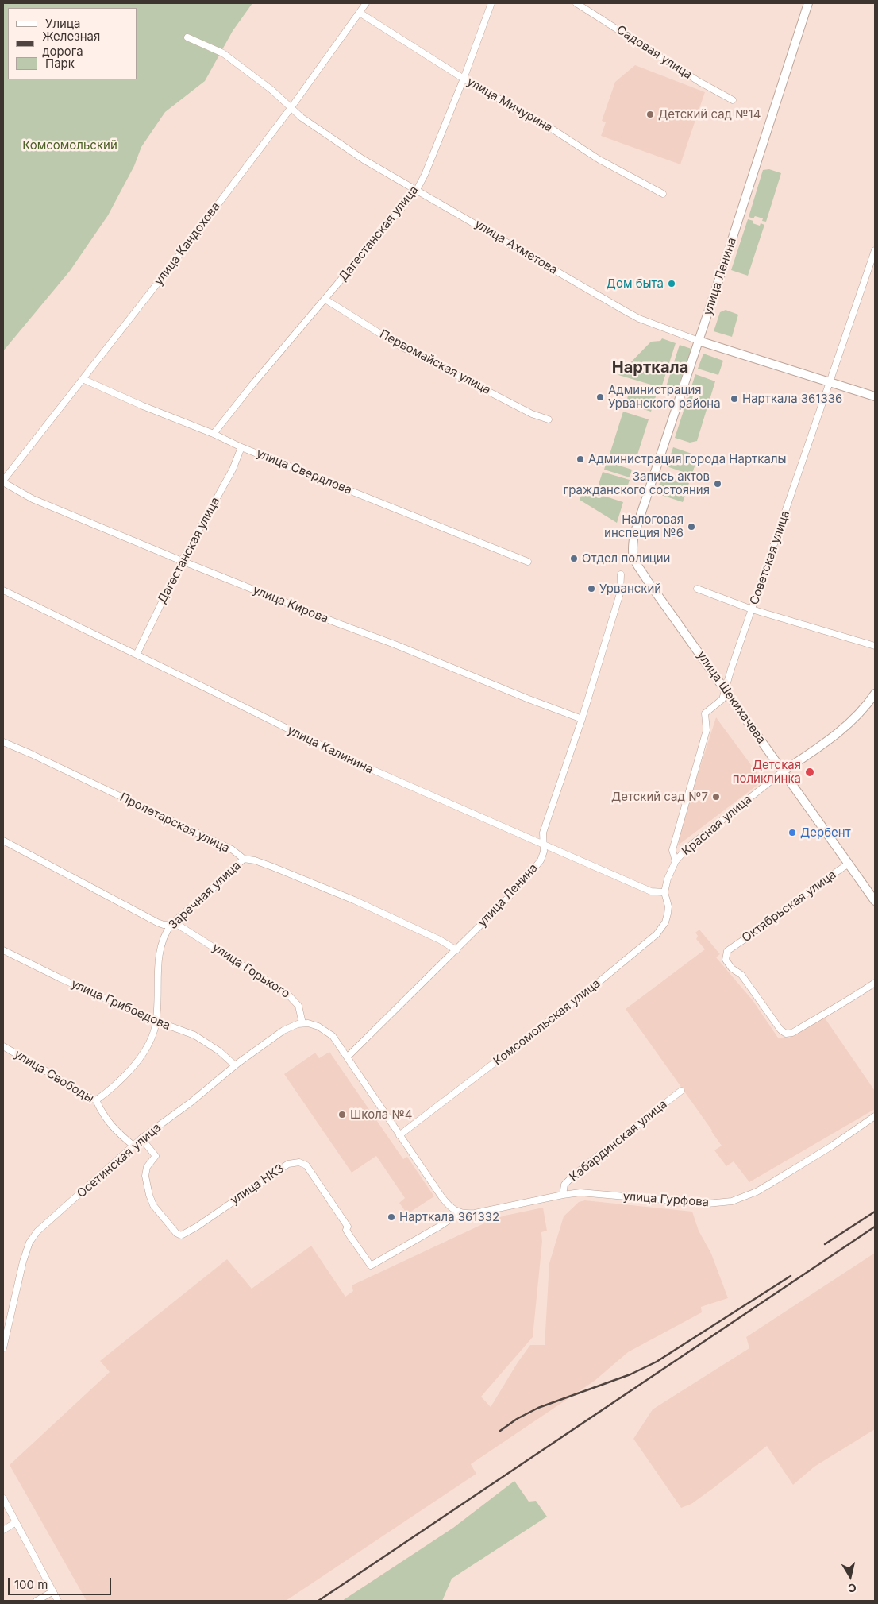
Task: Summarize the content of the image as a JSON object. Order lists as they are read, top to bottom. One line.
{"streets":{"street":["Садовая улица","улица Мичурина","Дагестанская улица","улица Кандохова","улица Ахметова","улица Ленина","Первомайская улица","улица Свердлова","Советская улица","улица Кирова","улица Шекихачева","улица Калинина","Пролетарская улица","Красная улица","Заречная улица","Октябрьская улица","улица Горького","улица Грибоедова","Комсомольская улица","улица Свободы","Кабардинская улица","Осетинская улица","улица НКЗ","улица Гурфова"]},"crossings":[["улица Мичурина","Дагестанская улица"],["улица Мичурина","улица Кандохова"],["Дагестанская улица","улица Ахметова"],["Дагестанская улица","Первомайская улица"],["Дагестанская улица","улица Свердлова"],["Дагестанская улица","улица Кирова"],["Дагестанская улица","улица Калинина"],["улица Кандохова","улица Ахметова"],["улица Кандохова","улица Свердлова"],["улица Кандохова","улица Кирова"],["улица Ахметова","улица Ленина"],["улица Ахметова","Советская улица"],["улица Ленина","улица Кирова"],["улица Ленина","улица Шекихачева"],["улица Ленина","улица Калинина"],["улица Ленина","Пролетарская улица"],["Советская улица","улица Шекихачева"],["Советская улица","Красная улица"],["улица Шекихачева","Красная улица"],["улица Шекихачева","Октябрьская улица"],["улица Калинина","Красная улица"],["улица Калинина","Комсомольская улица"],["Пролетарская улица","Заречная улица"],["Красная улица","Комсомольская улица"],["Заречная улица","улица Горького"],["Заречная улица","улица Грибоедова"],["Заречная улица","улица Свободы"],["улица Горького","Осетинская улица"],["улица Грибоедова","Осетинская улица"],["улица Свободы","Осетинская улица"],["Кабардинская улица","улица Гурфова"],["Осетинская улица","улица НКЗ"],["улица НКЗ","улица Гурфова"]],"districts":["Нарткала"],"parks":["Комсомольский"],"places":["Детский сад №14","Дом быта","Администрация Урванского района","Нарткала 361336","Администрация города Нарткалы","Запись актов гражданского состояния","Налоговая инспеция №6","Отдел полиции","Урванский","Детская поликлинка","Детский сад №7","Дербент","Школа №4","Нарткала 361332"],"legend":["Улица","Железная дорога","Парк"],"scale_bar":"100 m","north":"bottom"}
